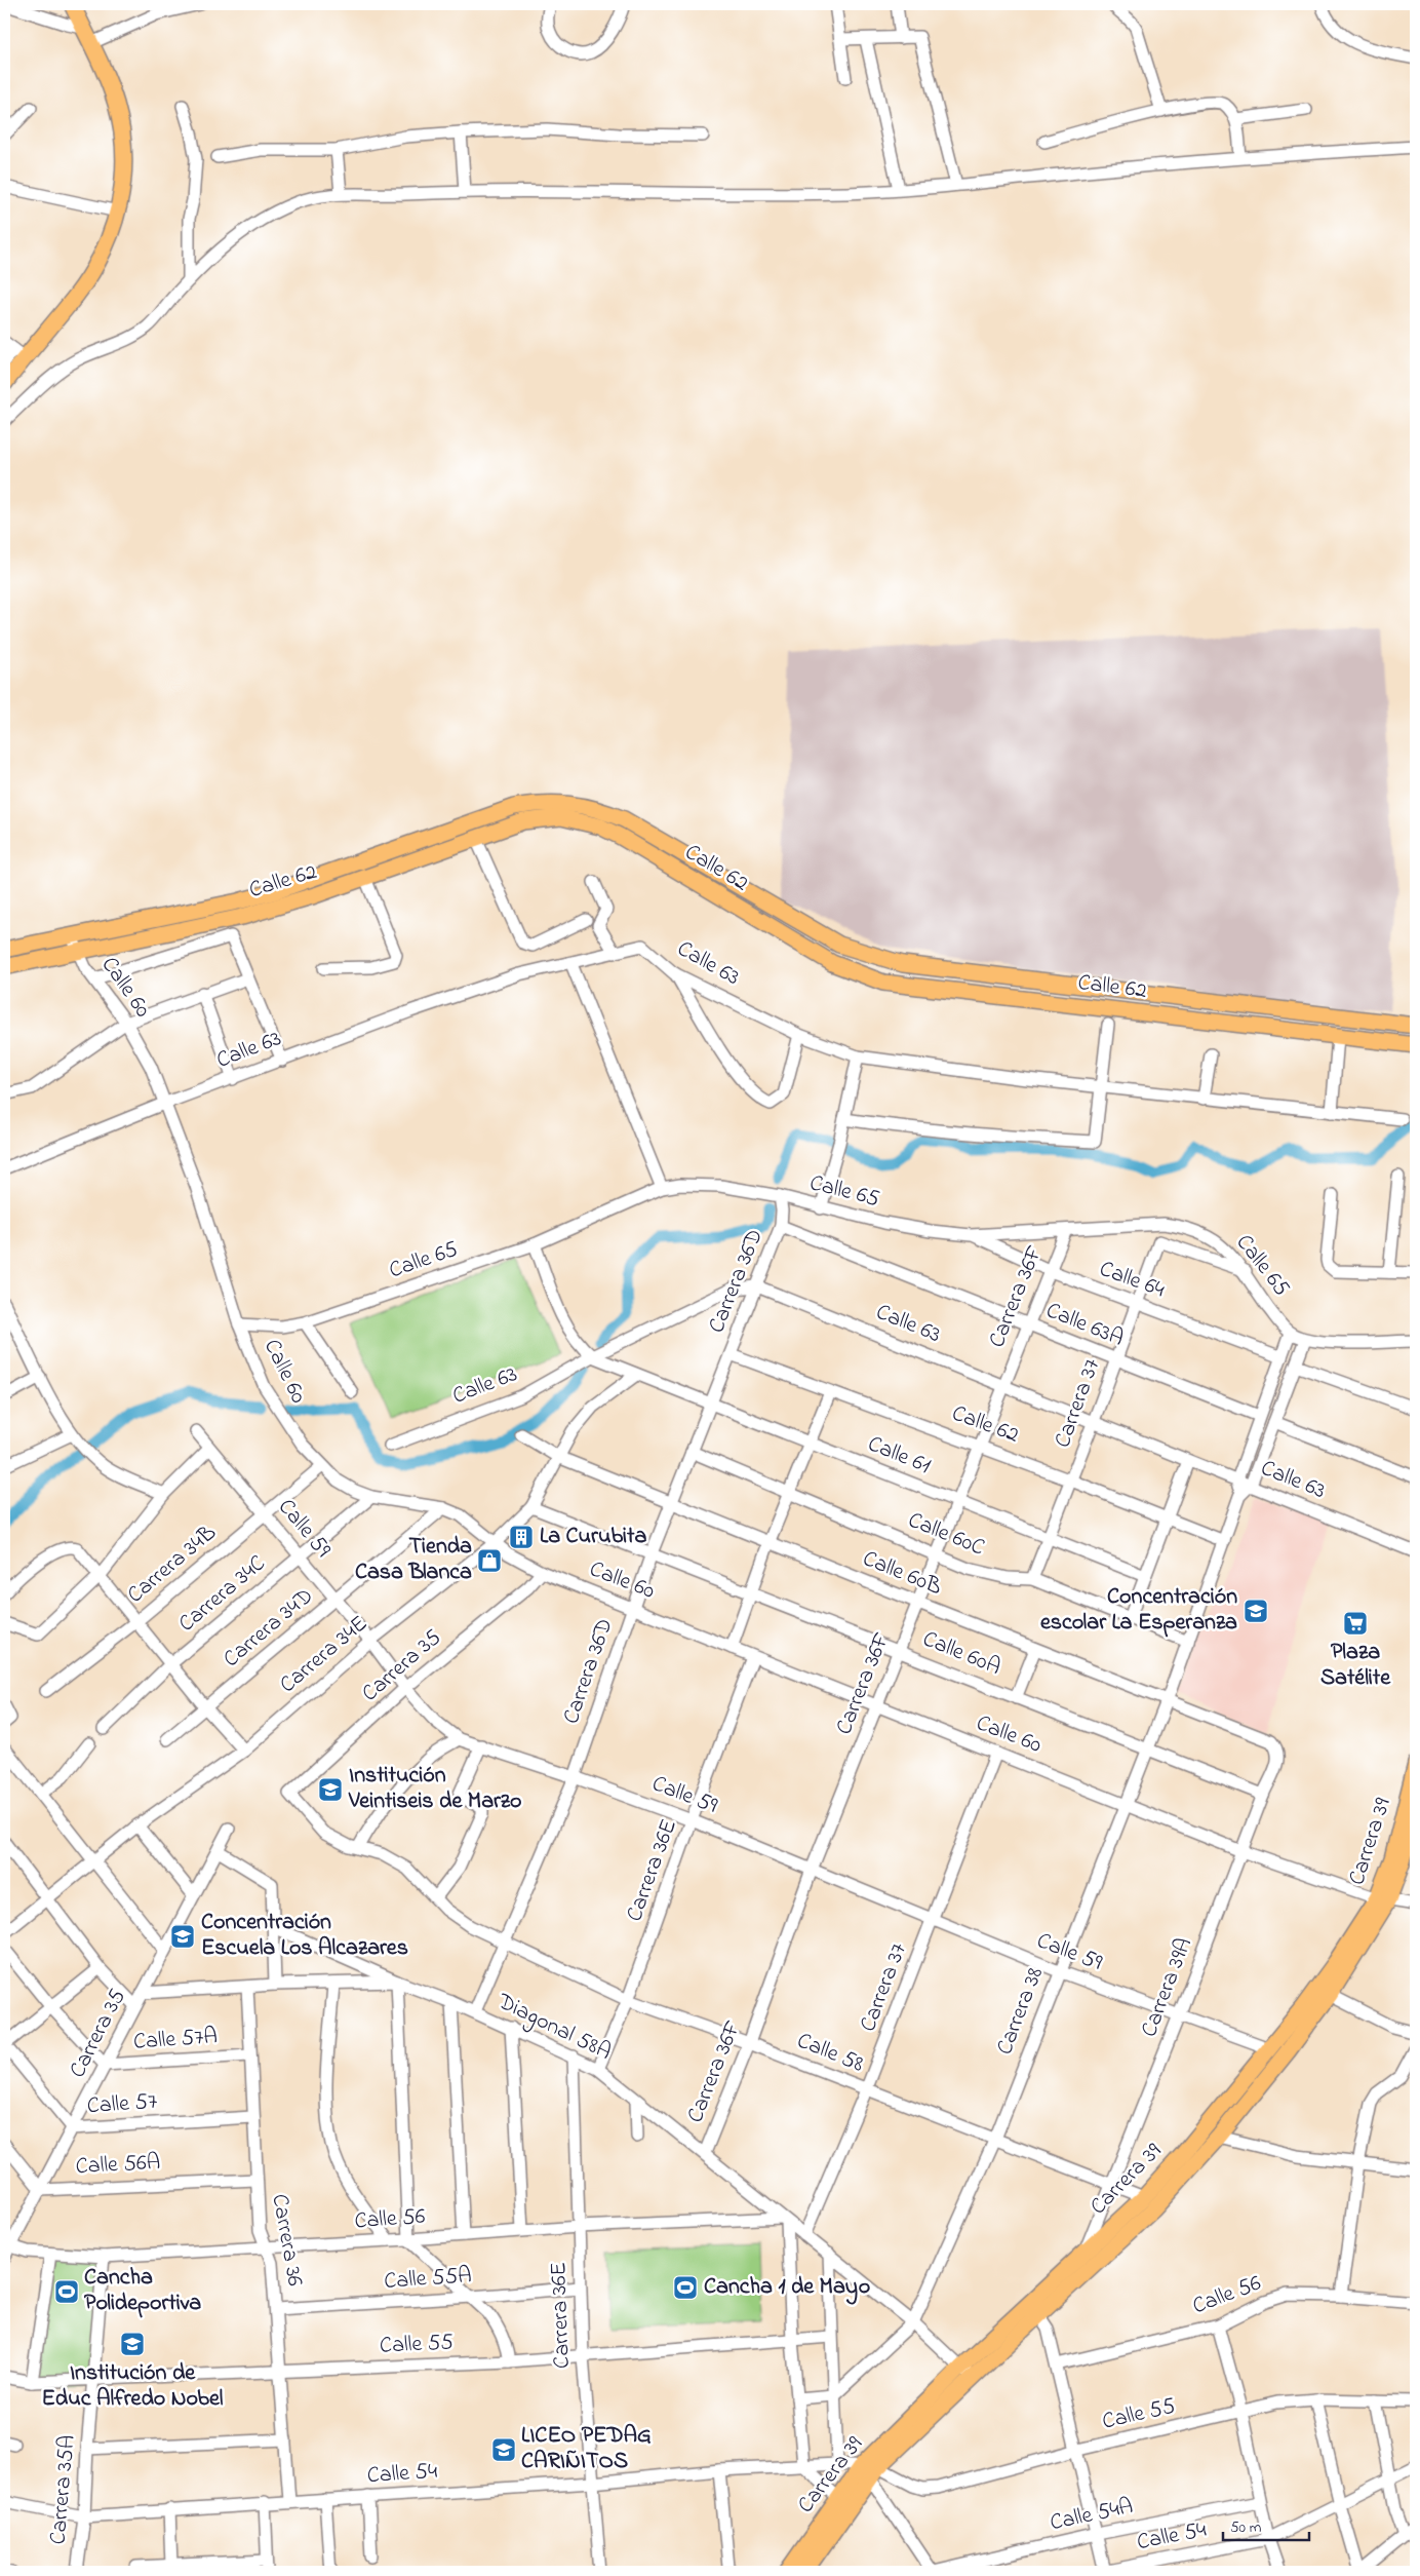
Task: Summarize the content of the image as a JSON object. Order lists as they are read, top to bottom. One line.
{"streets":{"main road":["Calle 62","Carrera 39"],"street":["Calle 63","Calle 60","Calle 65","Calle 64","Carrera 36D","Carrera 36F","Calle 63A","Carrera 37","Calle 61","Calle 59","Calle 60C","Carrera 34B","Calle 60B","Carrera 34C","Carrera 34D","Calle 60A","Carrera 34E","Carrera 35","Carrera 36E","Carrera 39A","Carrera 38","Diagonal 58A","Calle 57A","Calle 58","Calle 57","Calle 56A","Calle 56","Carrera 36","Calle 55A","Calle 55","Calle 54","Carrera 35A","Calle 54A"]},"crossings":[["Calle 62","Calle 60"],["Calle 62","Carrera 36D"],["Calle 62","Carrera 36F"],["Calle 62","Carrera 37"],["Calle 62","Carrera 38"],["Calle 63","Calle 60"],["Calle 63","Carrera 36D"],["Calle 63","Carrera 36F"],["Calle 63","Carrera 37"],["Calle 63","Carrera 38"],["Calle 60","Calle 65"],["Calle 60","Carrera 36D"],["Calle 60","Carrera 36F"],["Calle 60","Carrera 37"],["Calle 60","Carrera 34B"],["Calle 60","Carrera 34C"],["Calle 60","Carrera 34D"],["Calle 60","Carrera 34E"],["Calle 60","Carrera 35"],["Calle 60","Carrera 39"],["Calle 60","Carrera 36E"],["Calle 60","Carrera 39A"],["Calle 60","Carrera 38"],["Calle 65","Calle 64"],["Calle 65","Carrera 36D"],["Calle 65","Carrera 36F"],["Calle 65","Carrera 37"],["Calle 65","Carrera 38"],["Calle 64","Carrera 36F"],["Calle 64","Carrera 37"],["Calle 64","Carrera 38"],["Carrera 36D","Calle 63A"],["Carrera 36D","Calle 61"],["Carrera 36D","Calle 59"],["Carrera 36D","Calle 60C"],["Carrera 36D","Calle 60B"],["Carrera 36D","Calle 60A"],["Carrera 36D","Diagonal 58A"],["Carrera 36D","Calle 58"],["Carrera 36F","Calle 63A"],["Carrera 36F","Calle 61"],["Carrera 36F","Calle 59"],["Carrera 36F","Calle 60C"],["Carrera 36F","Calle 60B"],["Carrera 36F","Calle 60A"],["Carrera 36F","Diagonal 58A"],["Carrera 36F","Calle 58"],["Calle 63A","Carrera 37"],["Calle 63A","Carrera 38"],["Carrera 37","Calle 61"],["Carrera 37","Calle 59"],["Carrera 37","Calle 60C"],["Carrera 37","Diagonal 58A"],["Carrera 37","Calle 58"],["Calle 61","Carrera 34E"],["Calle 59","Carrera 34B"],["Calle 59","Carrera 34C"],["Calle 59","Carrera 34D"],["Calle 59","Carrera 34E"],["Calle 59","Carrera 35"],["Calle 59","Carrera 39"],["Calle 59","Carrera 36E"],["Calle 59","Carrera 39A"],["Calle 59","Carrera 38"],["Calle 60C","Carrera 38"],["Calle 60B","Carrera 34E"],["Calle 60B","Carrera 39A"],["Calle 60B","Carrera 38"],["Calle 60A","Carrera 34E"],["Calle 60A","Carrera 39A"],["Calle 60A","Carrera 38"],["Carrera 35","Calle 57A"],["Carrera 35","Calle 58"],["Carrera 35","Calle 57"],["Carrera 35","Calle 56A"],["Carrera 35","Calle 56"],["Carrera 39","Carrera 39A"],["Carrera 39","Diagonal 58A"],["Carrera 39","Calle 58"],["Carrera 39","Calle 55"],["Carrera 39","Calle 54"],["Carrera 36E","Diagonal 58A"],["Carrera 36E","Calle 58"],["Carrera 36E","Calle 56"],["Carrera 36E","Calle 55A"],["Carrera 36E","Calle 55"],["Carrera 36E","Calle 54"],["Carrera 39A","Calle 58"],["Carrera 38","Diagonal 58A"],["Carrera 38","Calle 58"],["Diagonal 58A","Calle 56"],["Calle 57A","Carrera 36"],["Calle 57","Carrera 36"],["Calle 56A","Carrera 36"],["Calle 56","Carrera 36"],["Calle 56","Carrera 35A"],["Carrera 36","Calle 55A"],["Carrera 36","Calle 55"],["Carrera 36","Calle 54"],["Calle 55","Calle 54"],["Calle 55","Carrera 35A"],["Calle 54","Carrera 35A"]],"places":{"building":["La Curubita"],"shop":["Tienda Casa Blanca"],"school or university":["Concentración escolar La Esperanza","Institución Veintiseis de Marzo","Concentración Escuela Los Alcazares","Institución de Educ Alfredo Nobel","LICEO PEDAG CARIÑITOS"],"supermarket":["Plaza Satélite"],"sports":["Cancha 1 de Mayo","Cancha Polideportiva"]},"scale_bar":"50 m"}
